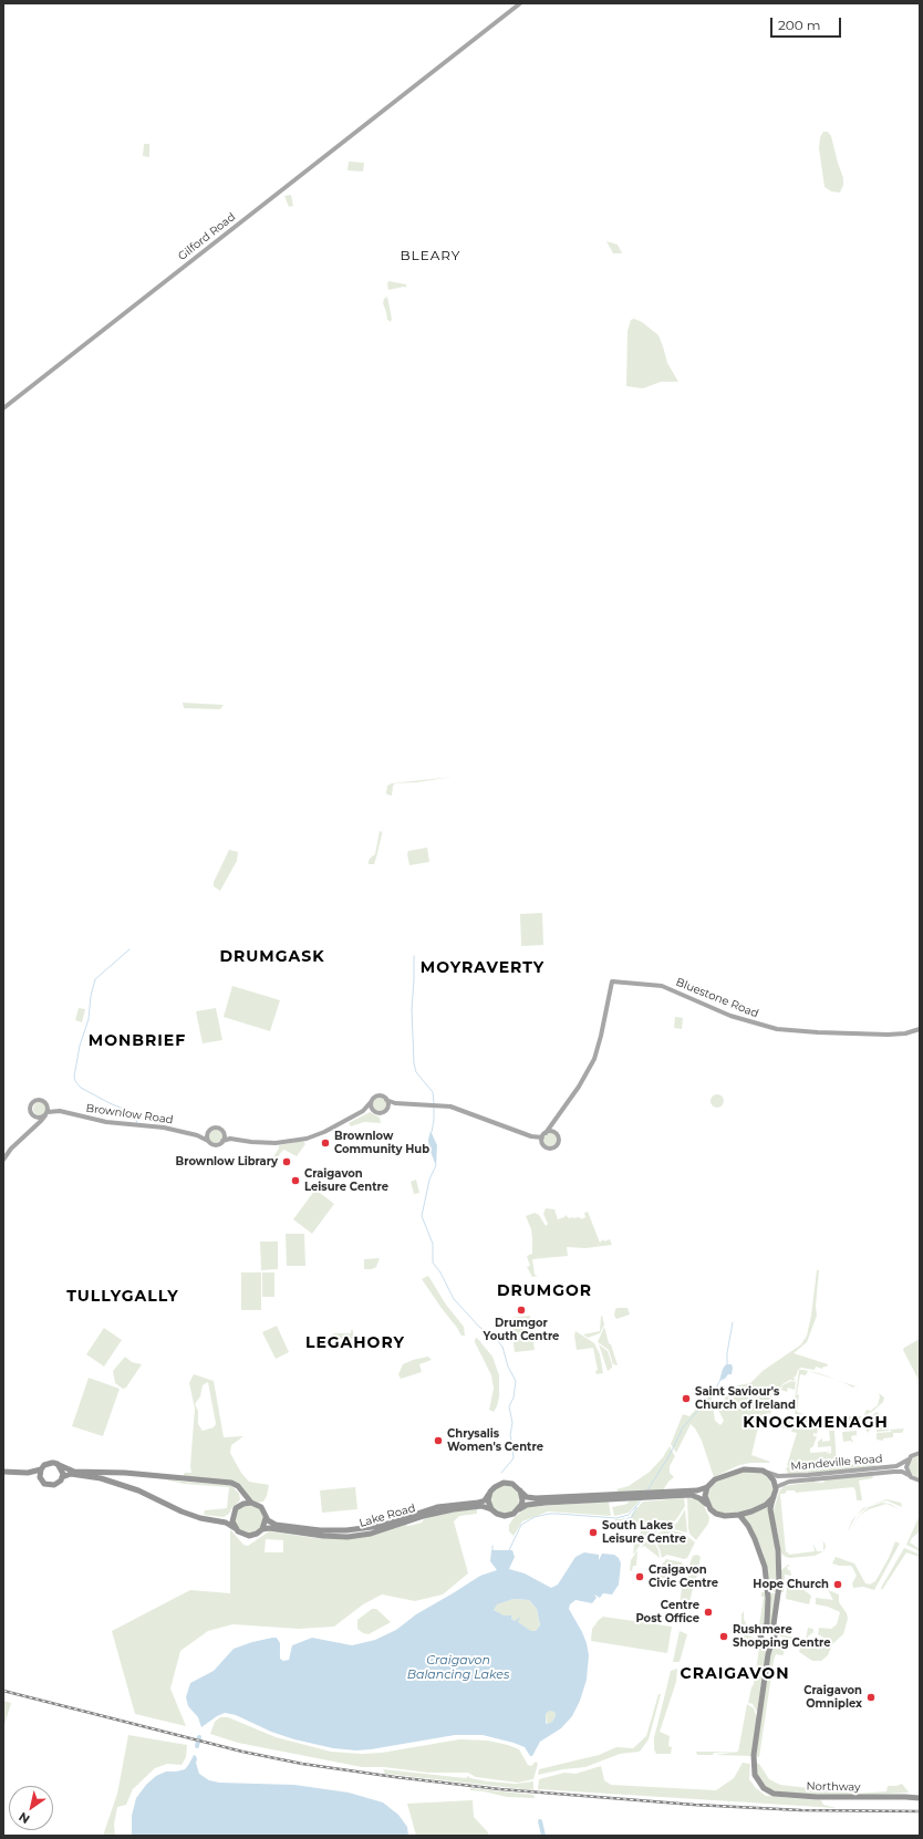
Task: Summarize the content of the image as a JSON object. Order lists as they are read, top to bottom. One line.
{"streets":{"highway":["Lake Road","Northway"],"main road":["Gilford Road","Bluestone Road","Brownlow Road","Mandeville Road"]},"districts":["BLEARY","DRUMGASK","MOYRAVERTY","MONBRIEF","DRUMGOR","TULLYGALLY","LEGAHORY","KNOCKMENAGH","CRAIGAVON"],"water":["Craigavon Balancing Lakes"],"places":["Brownlow Community Hub","Brownlow Library","Craigavon Leisure Centre","Drumgor Youth Centre","Saint Saviour's Church of Ireland","Chrysalis Women's Centre","South Lakes Leisure Centre","Craigavon Civic Centre","Hope Church","Centre Post Office","Rushmere Shopping Centre","Craigavon Omniplex"],"scale_bar":"200 m","north":"bottom left"}
